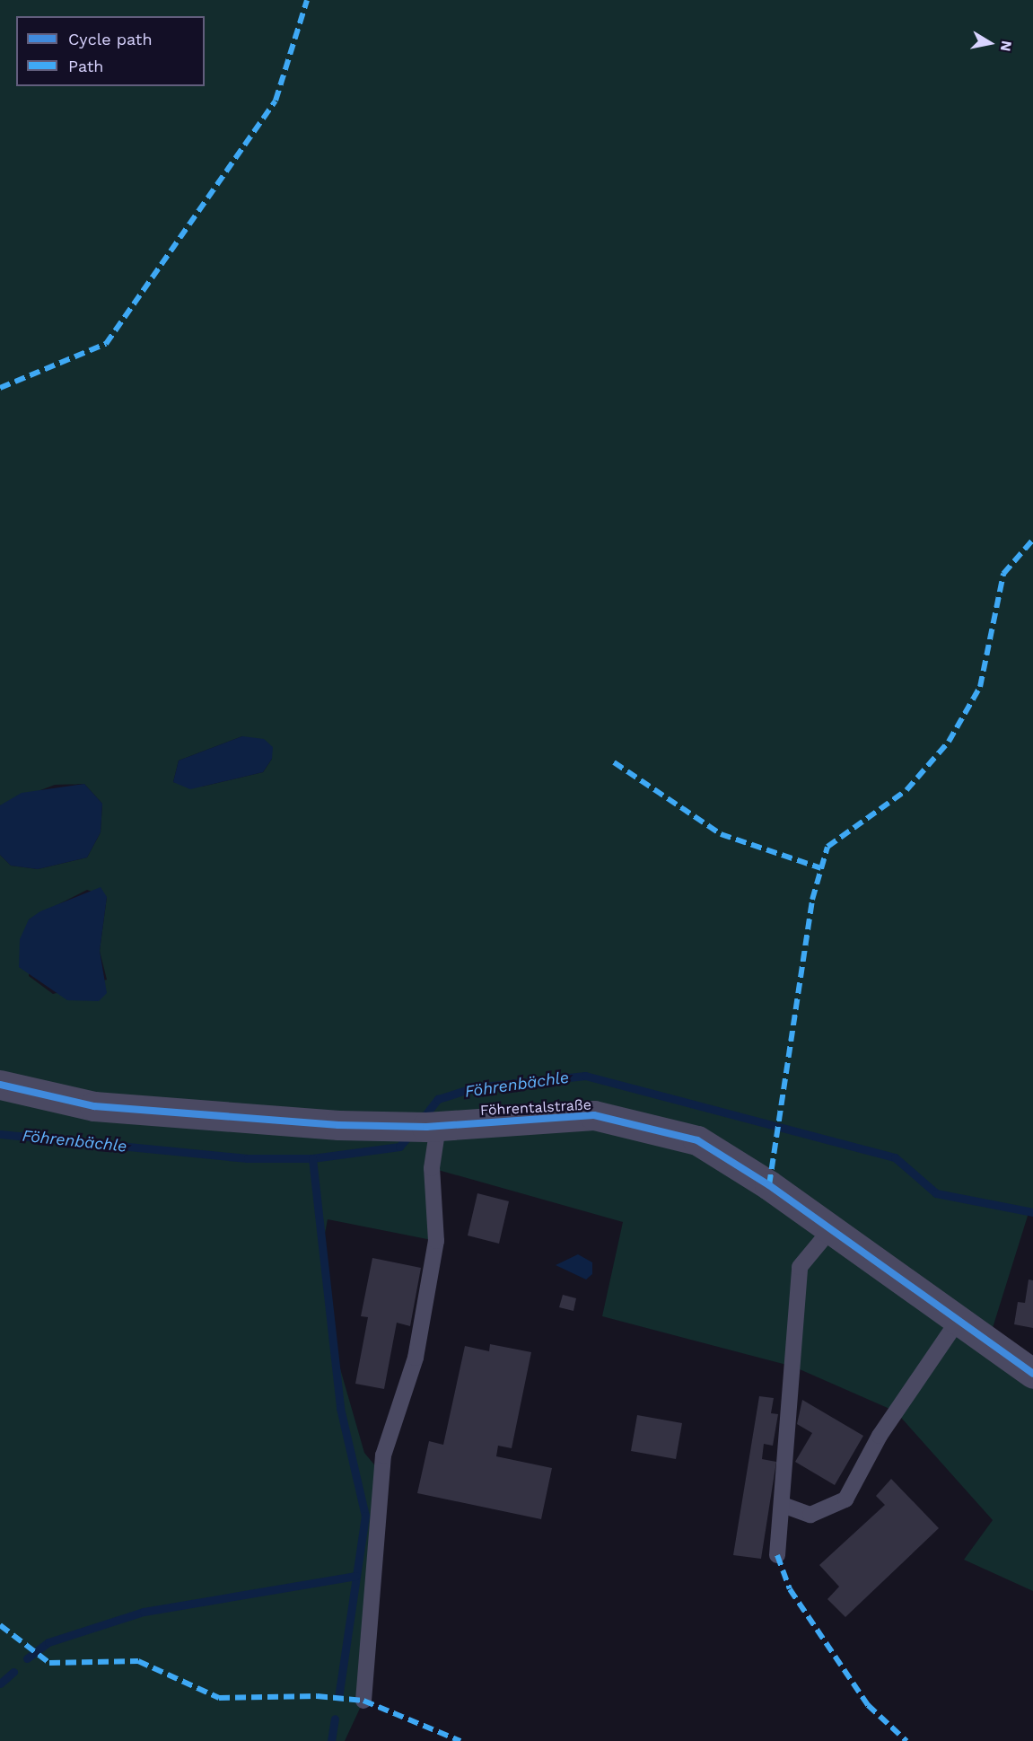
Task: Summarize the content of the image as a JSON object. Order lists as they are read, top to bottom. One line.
{"streets":{"street":["Föhrentalstraße"]},"water":["Föhrenbächle"],"legend":["Cycle path","Path"],"north":"right"}
